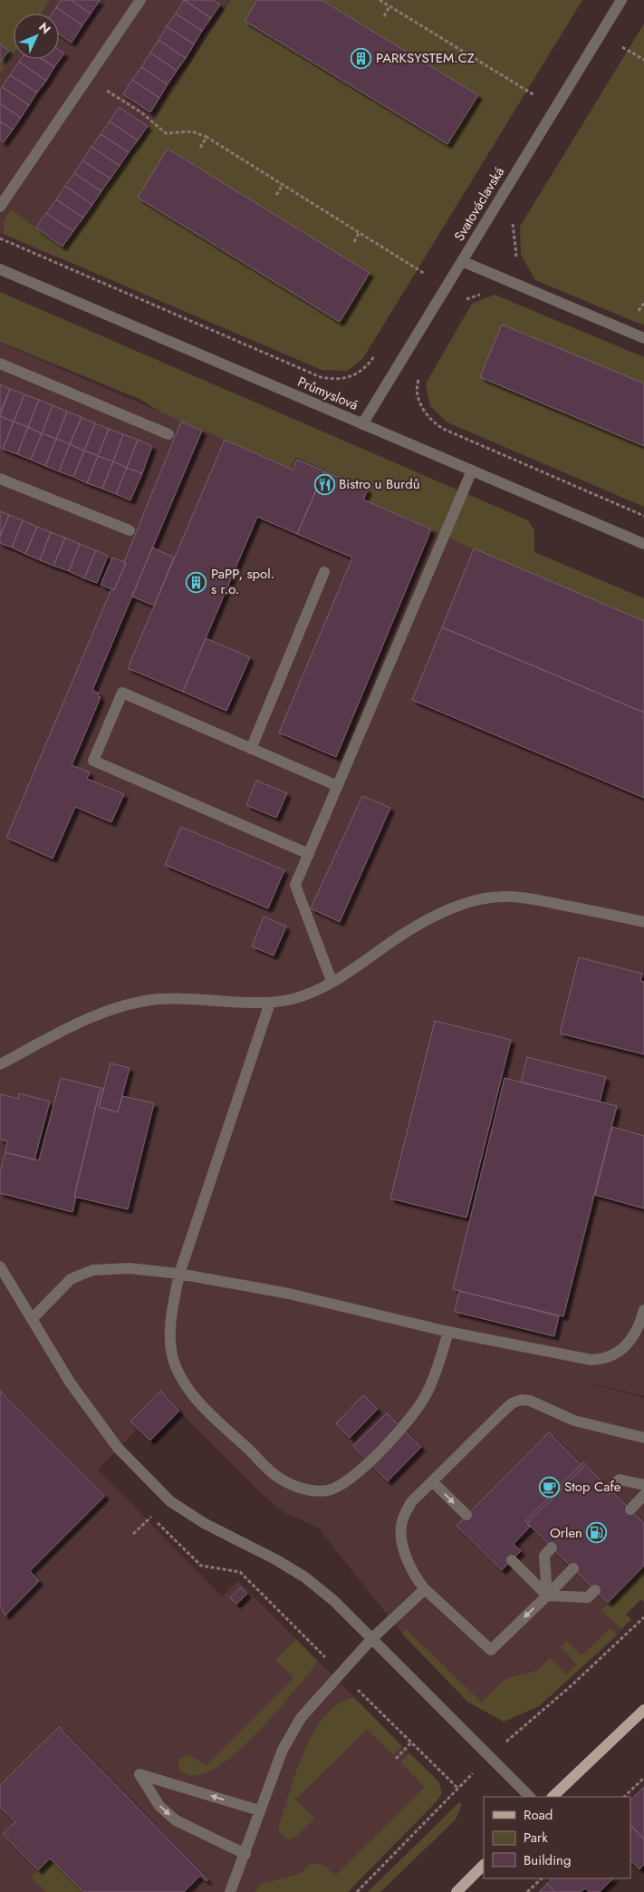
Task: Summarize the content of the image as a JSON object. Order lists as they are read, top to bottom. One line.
{"streets":{"street":["Svatováclavská","Průmyslová"]},"crossings":[["Svatováclavská","Průmyslová"]],"places":{"building":["PARKSYSTEM.CZ","PaPP, spol. s r.o."],"restaurant":["Bistro u Burdů"],"cafe":["Stop Cafe"],"fuel station":["Orlen"]},"legend":["Road","Park","Building"],"north":"top right"}
